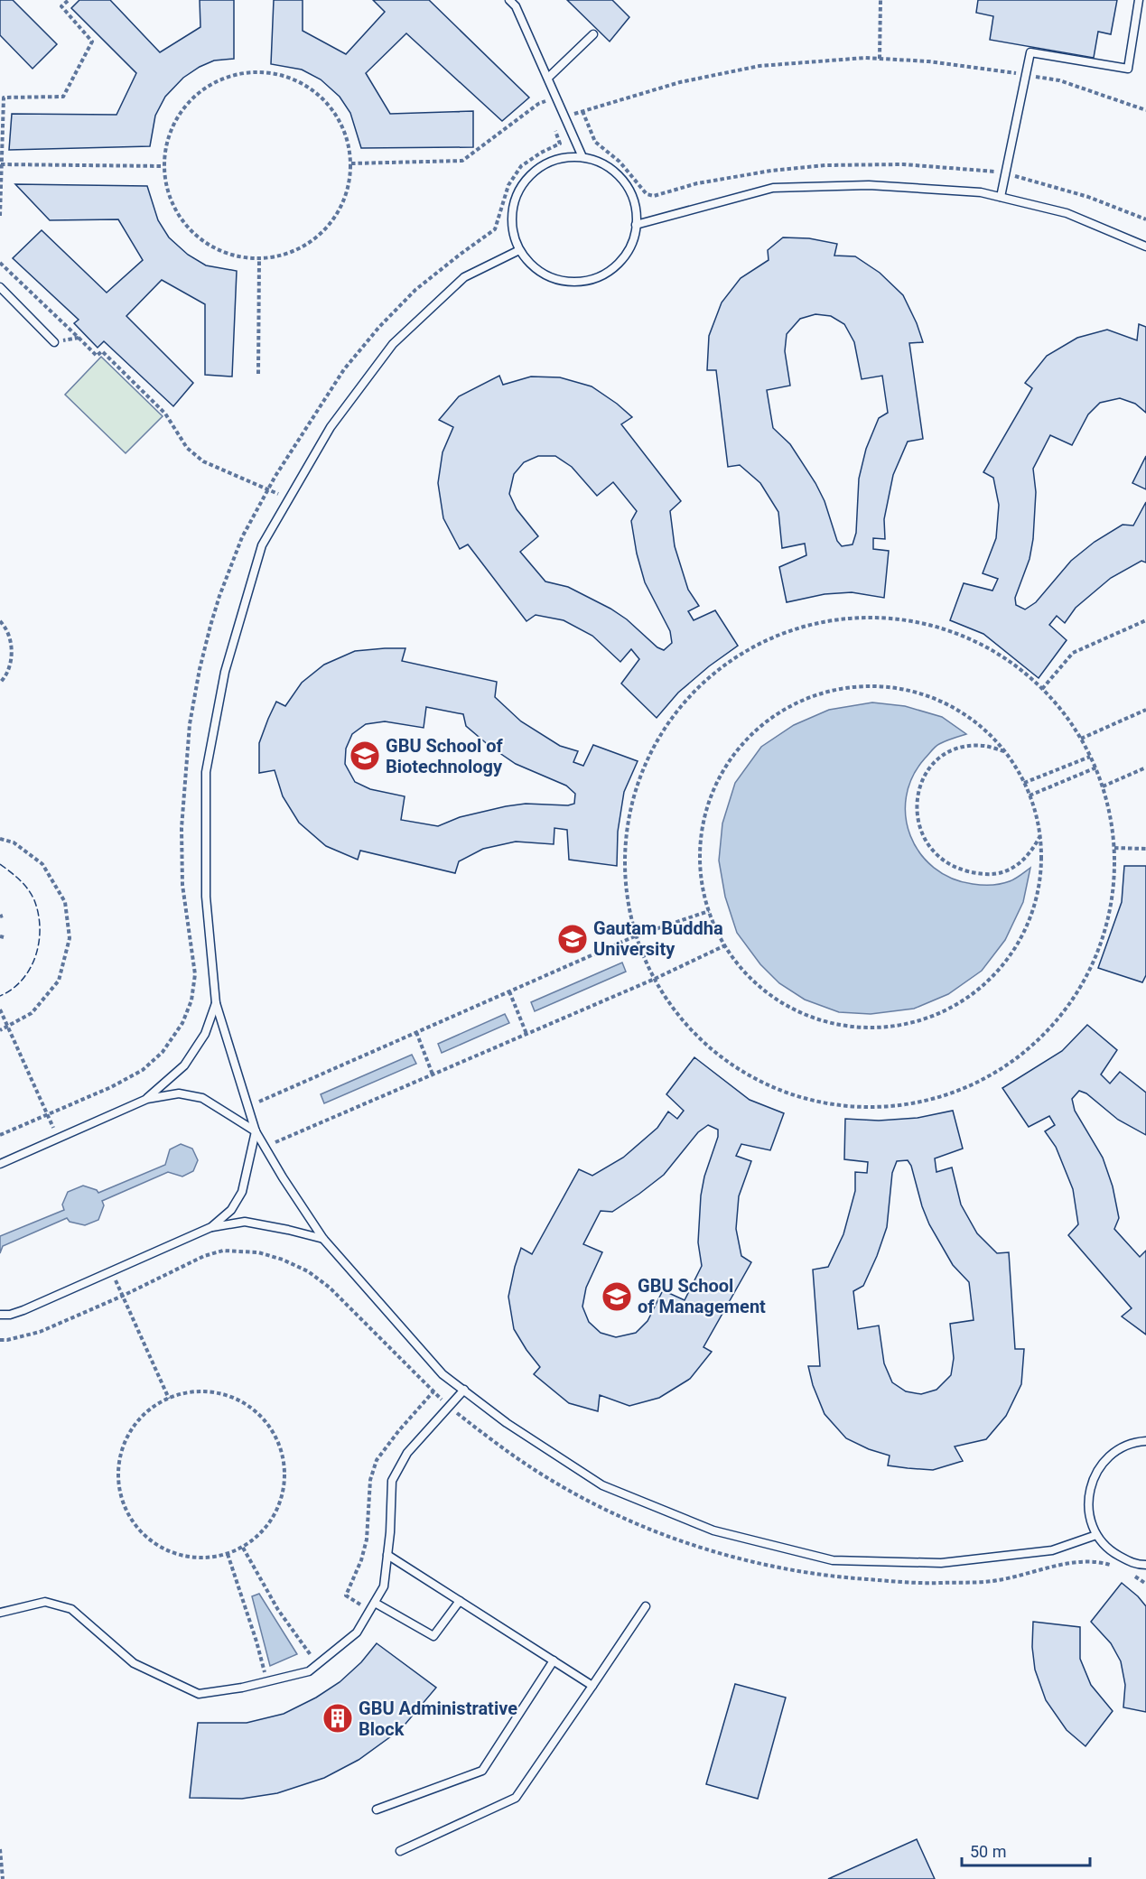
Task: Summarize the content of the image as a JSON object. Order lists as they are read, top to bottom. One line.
{"places":{"school or university":["GBU School of Biotechnology","Gautam Buddha University","GBU School of Management"],"building":["GBU Administrative Block"]},"scale_bar":"50 m"}
